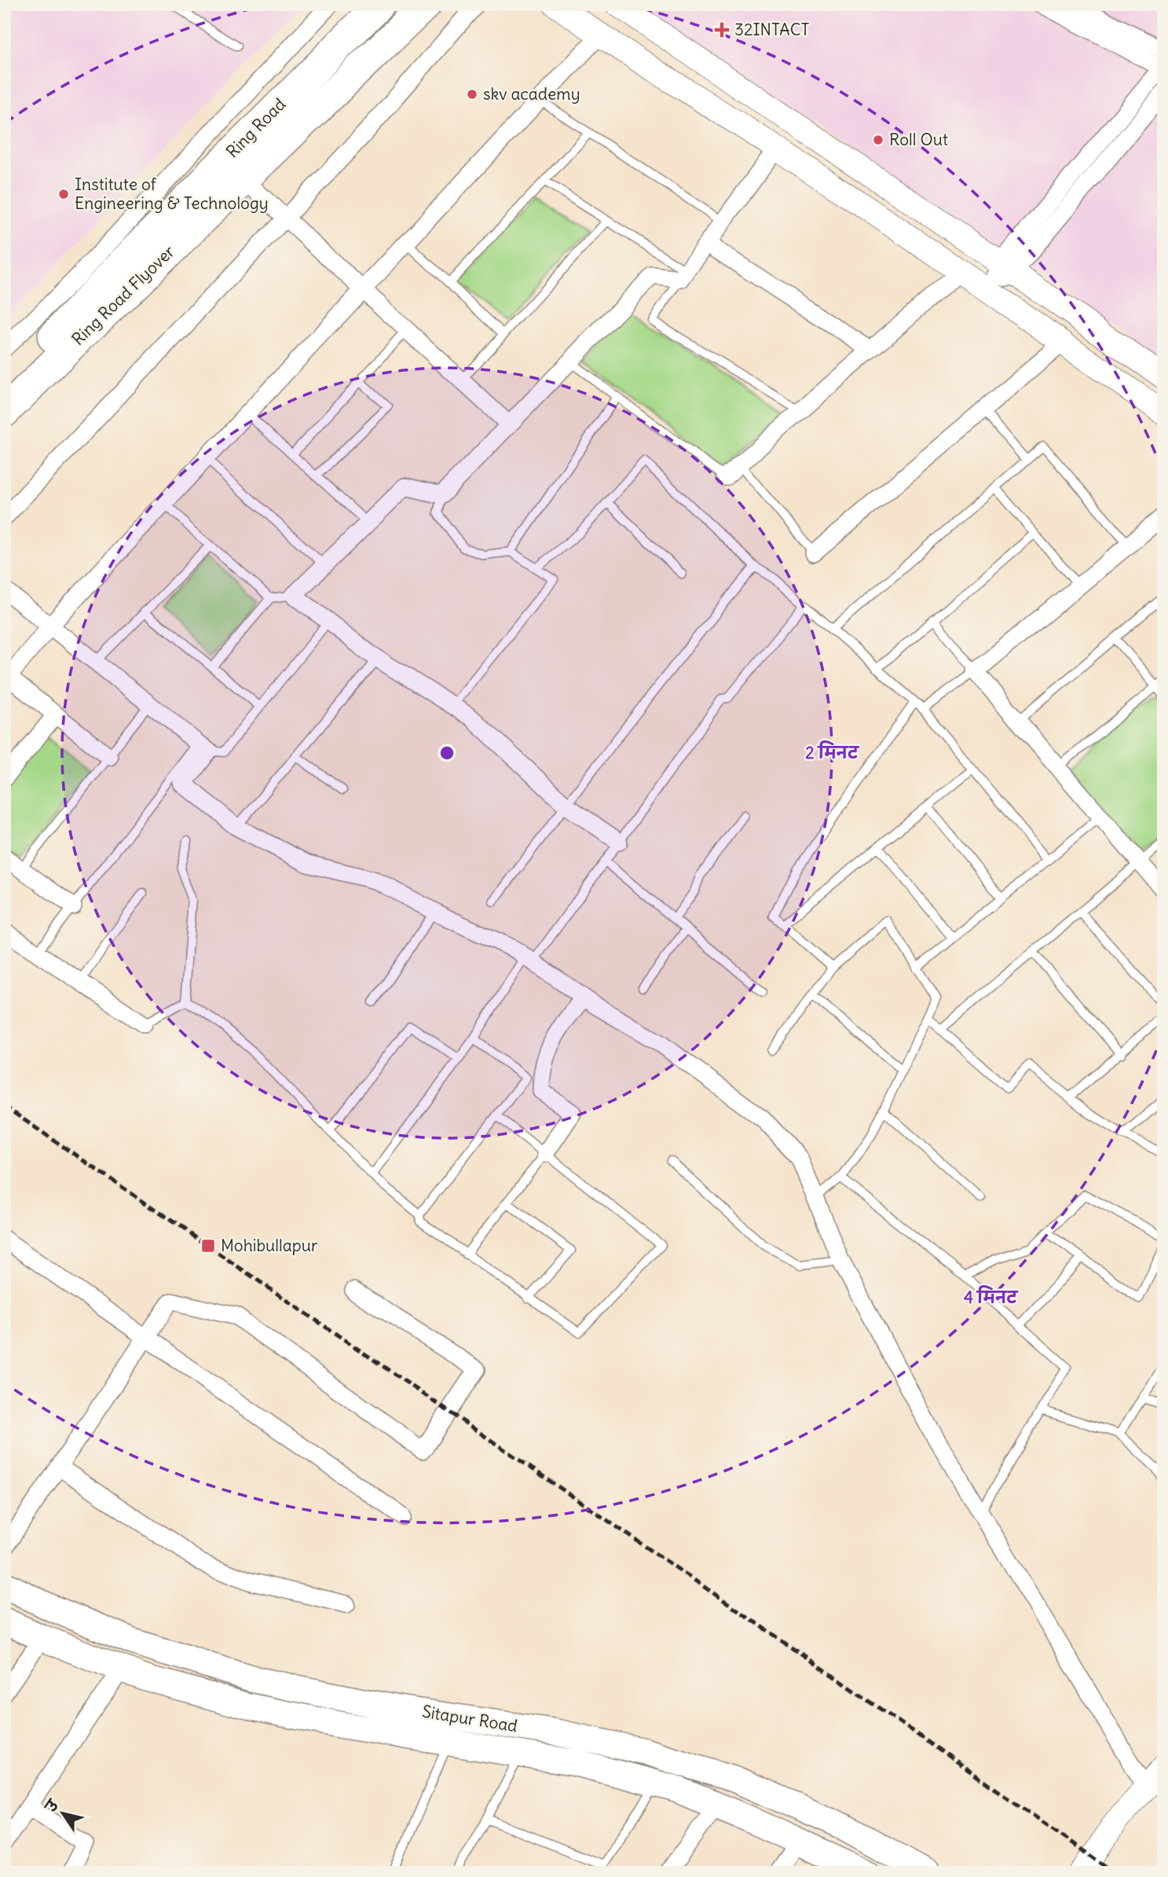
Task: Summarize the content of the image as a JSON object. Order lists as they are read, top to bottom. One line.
{"streets":{"highway":["Ring Road","Ring Road Flyover"],"main road":["Sitapur Road"]},"crossings":[["Ring Road","Ring Road Flyover"]],"places":{"health":["32INTACT"],"other":["skv academy","Roll Out","Institute of Engineering & Technology"],"transit":["Mohibullapur"]},"north":"top left","rings":["2 मिनट","4 मिनट"]}
